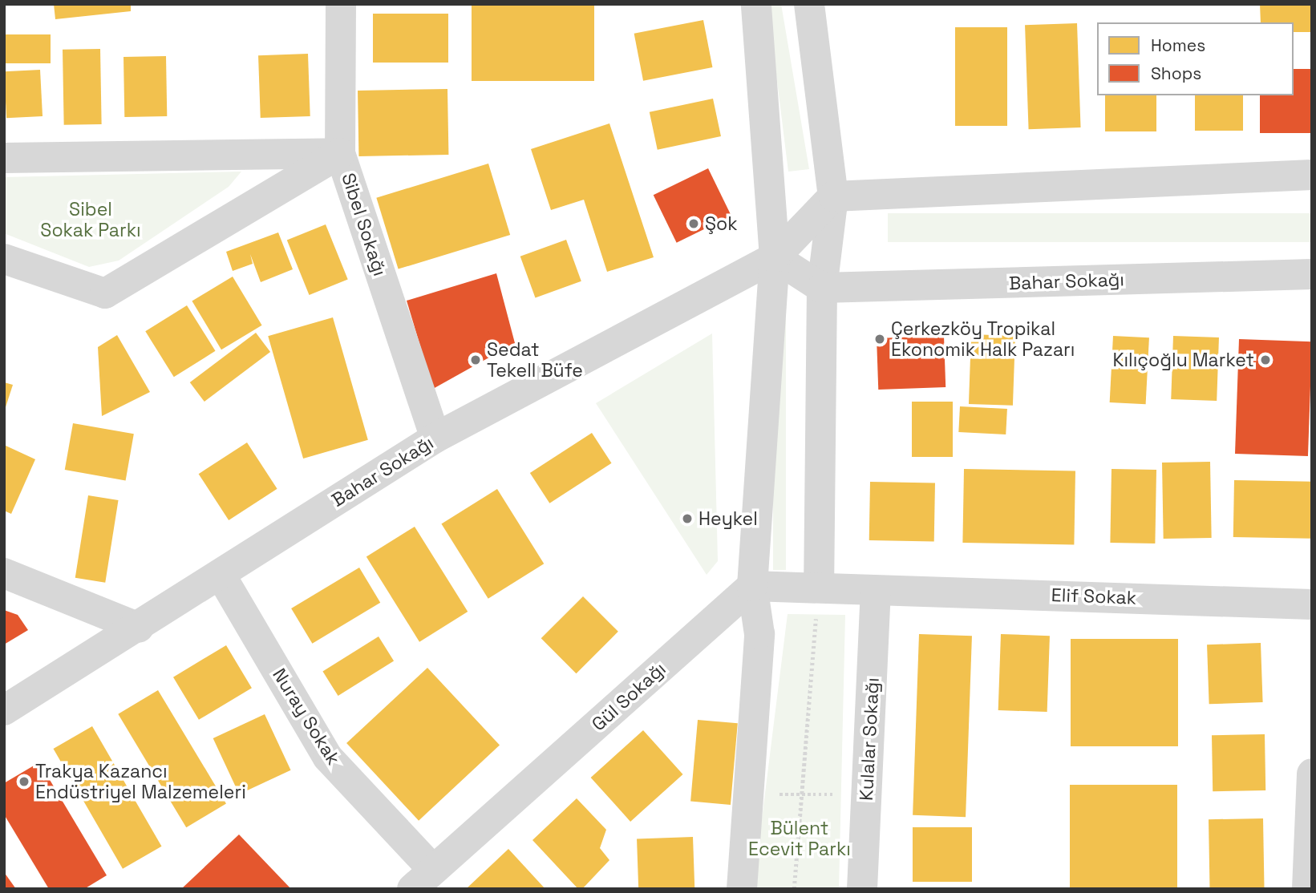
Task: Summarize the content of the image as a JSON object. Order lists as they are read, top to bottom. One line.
{"streets":{"street":["Sibel Sokağı","Bahar Sokağı","Elif Sokak","Gül Sokağı","Nuray Sokak","Kulalar Sokağı"]},"crossings":[["Sibel Sokağı","Bahar Sokağı"],["Bahar Sokağı","Nuray Sokak"],["Elif Sokak","Kulalar Sokağı"],["Gül Sokağı","Nuray Sokak"]],"parks":["Sibel Sokak Parkı","Bülent Ecevit Parkı"],"places":["Şok","Çerkezköy Tropikal Ekonomik Halk Pazarı","Sedat Tekell Büfe","Kılıçoğlu Market","Heykel","Trakya Kazancı Endüstriyel Malzemeleri"],"legend":["Homes","Shops"]}
